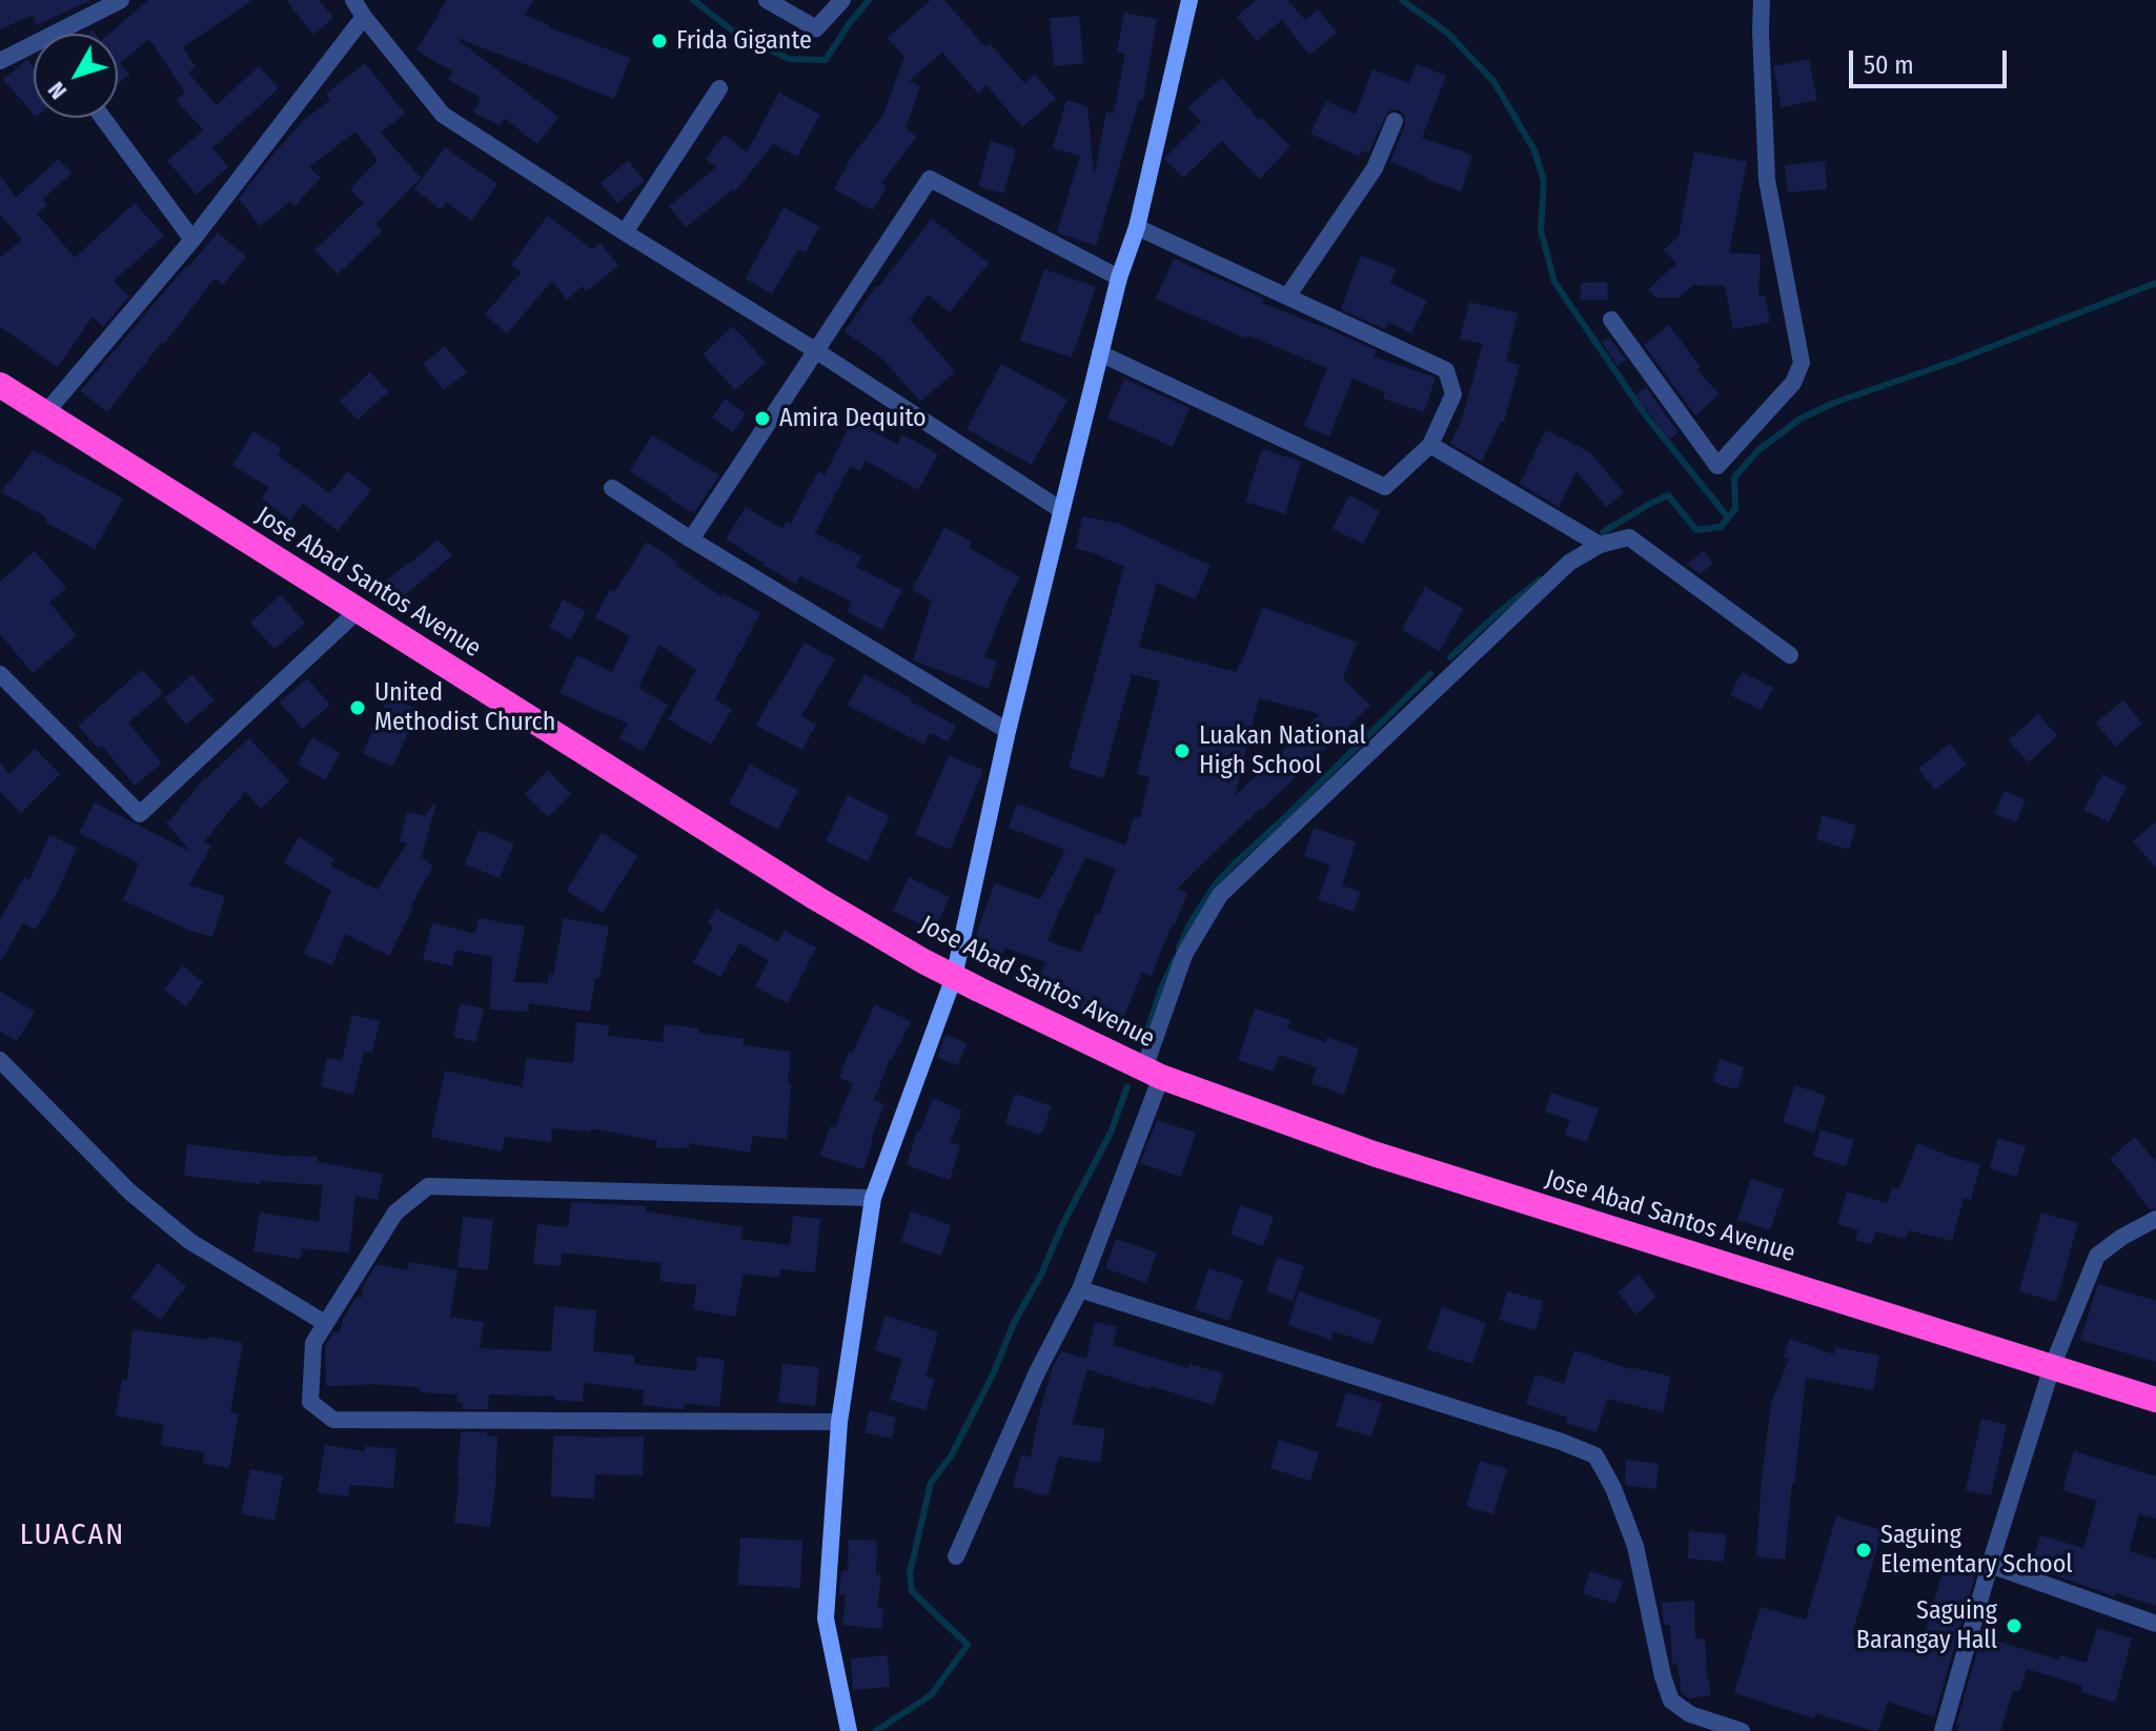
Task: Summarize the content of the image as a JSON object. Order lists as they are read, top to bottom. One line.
{"streets":{"highway":["Jose Abad Santos Avenue"]},"districts":["LUACAN"],"places":["Frida Gigante","Amira Dequito","United Methodist Church","Luakan National High School","Saguing Elementary School","Saguing Barangay Hall"],"scale_bar":"50 m","north":"bottom left"}
